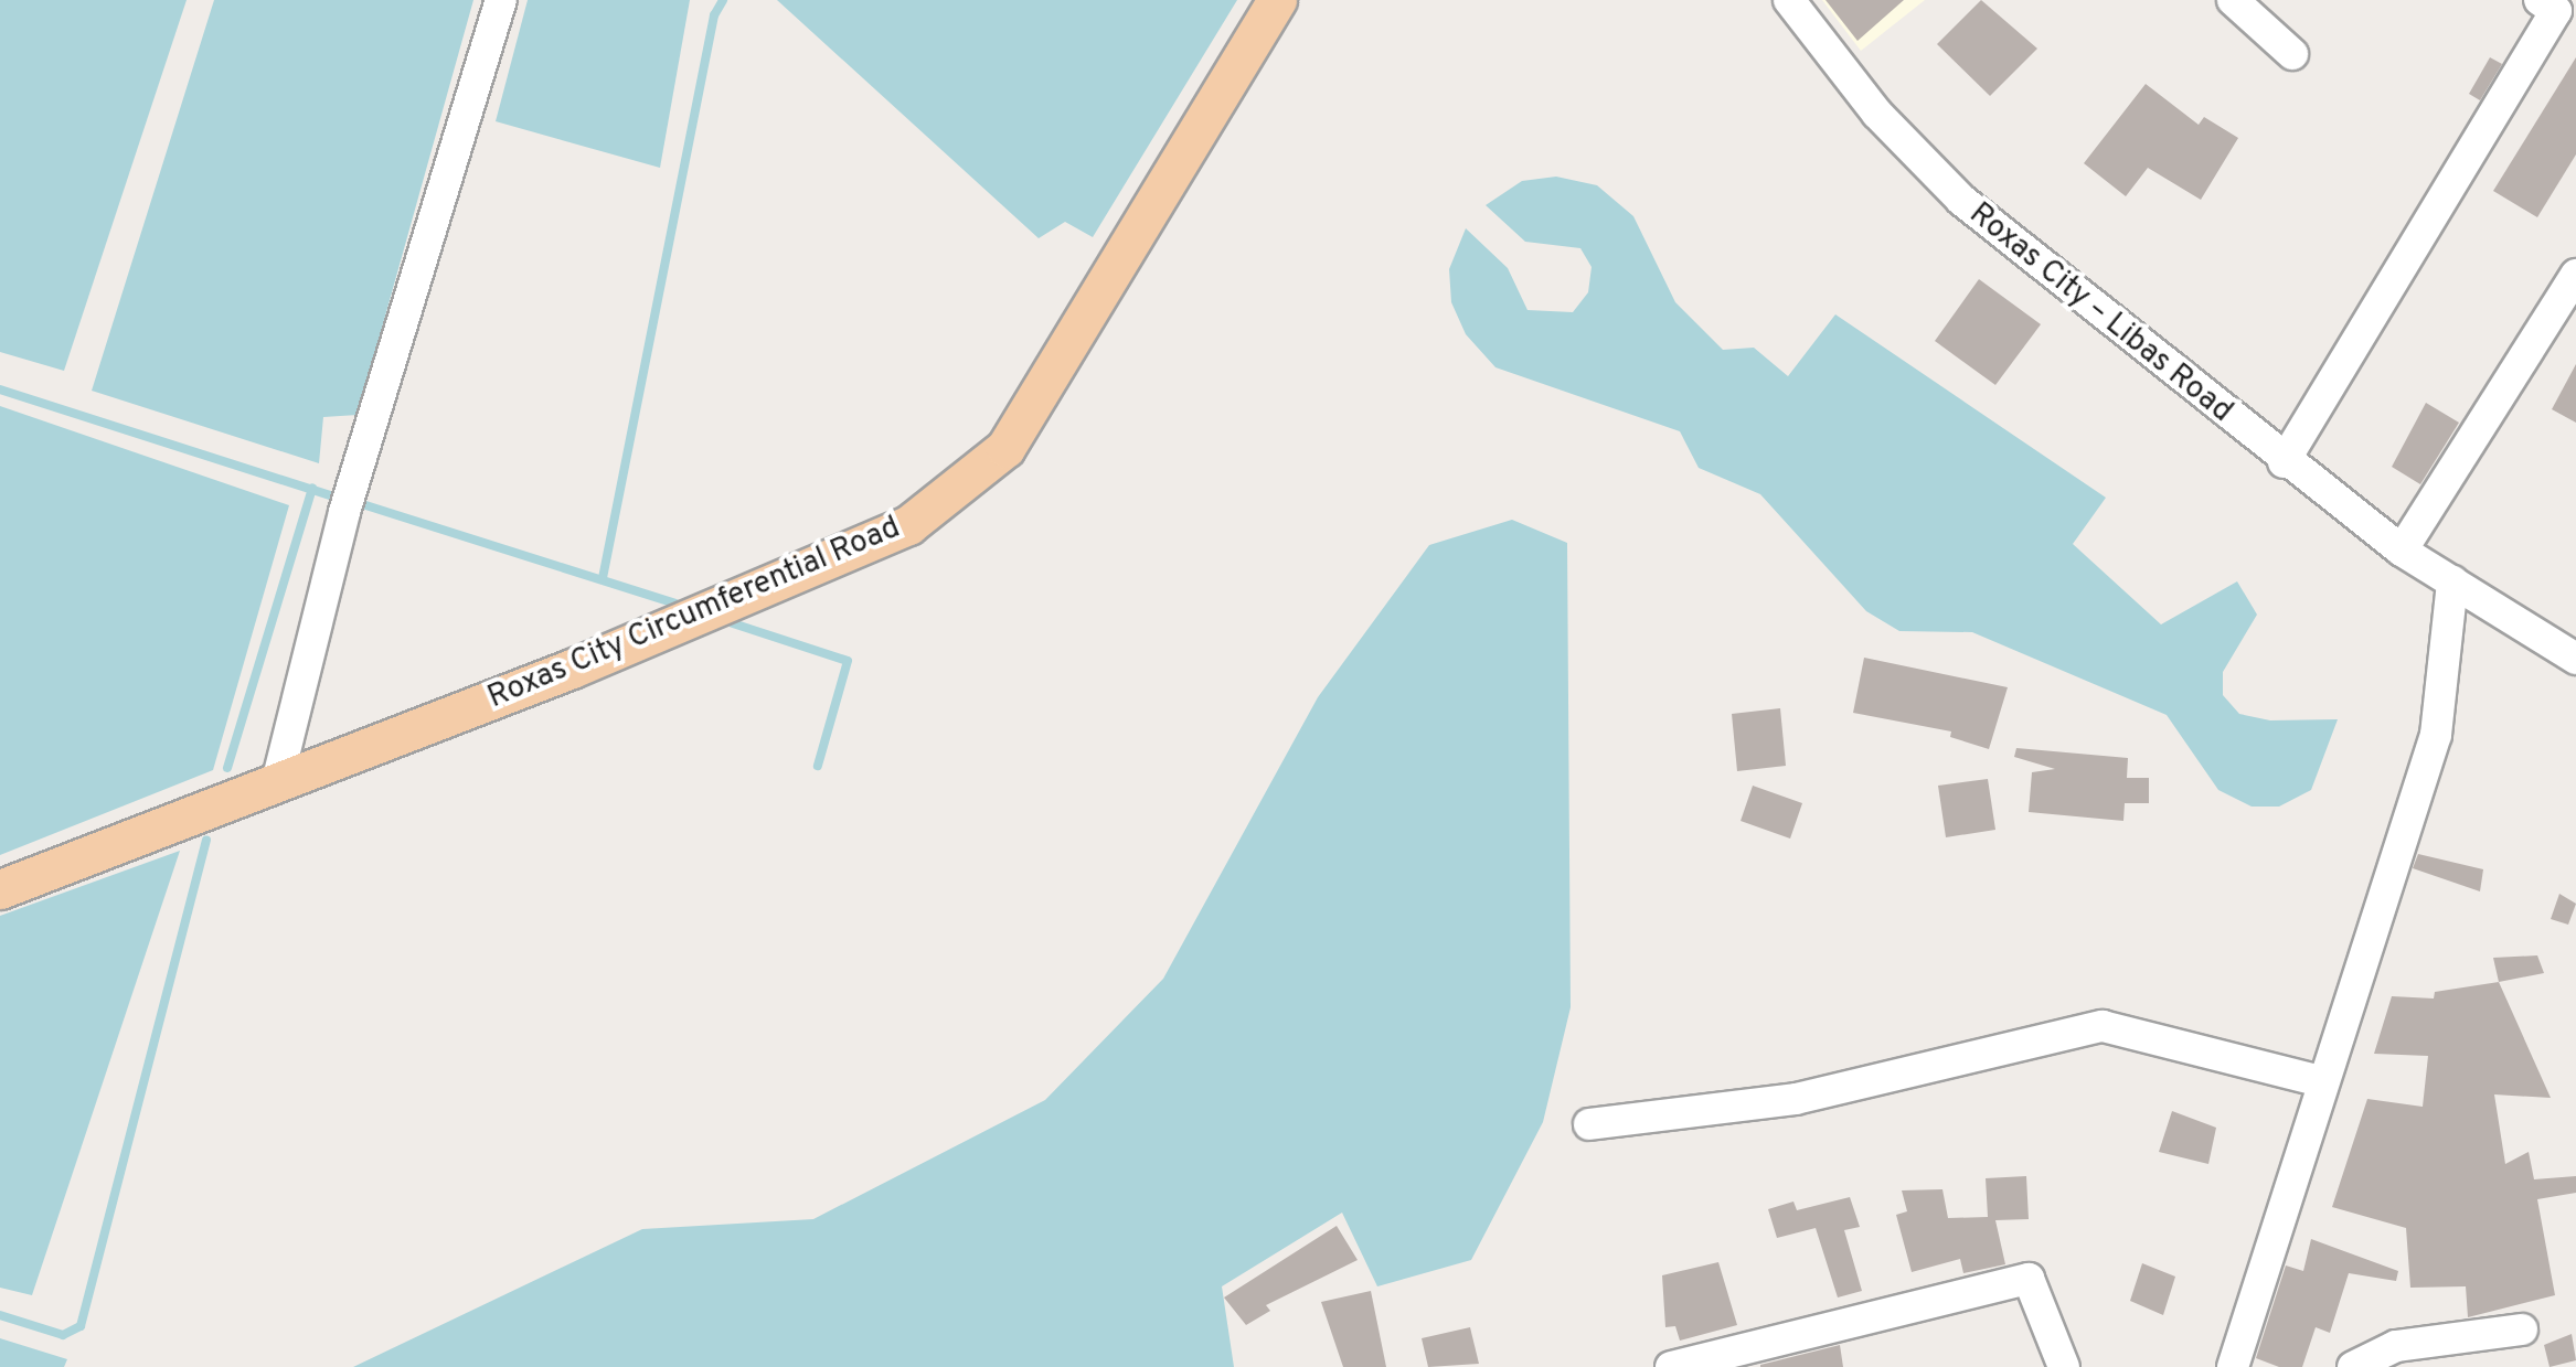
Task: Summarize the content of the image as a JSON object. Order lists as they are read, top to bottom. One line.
{"streets":{"main road":["Roxas City Circumferential Road"],"street":["Roxas City – Libas Road"]}}
